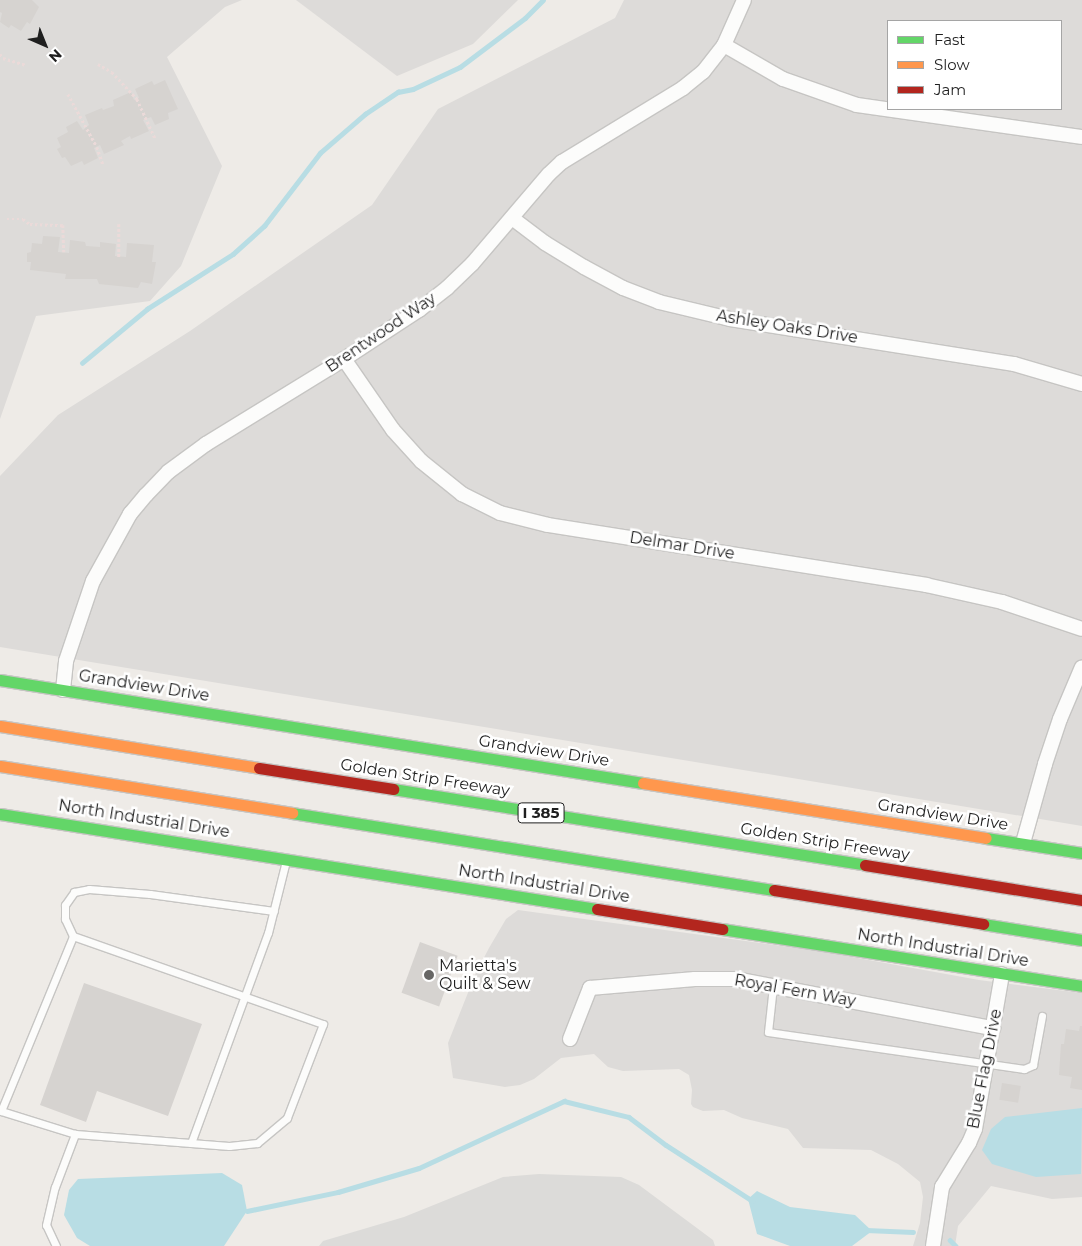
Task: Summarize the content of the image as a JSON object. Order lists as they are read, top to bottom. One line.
{"streets":{"main road":["Grandview Drive","Golden Strip Freeway","I 385","North Industrial Drive"],"street":["Ashley Oaks Drive","Brentwood Way","Delmar Drive","Royal Fern Way","Blue Flag Drive"]},"crossings":[["Ashley Oaks Drive","Brentwood Way"],["Brentwood Way","Delmar Drive"],["Brentwood Way","Grandview Drive"],["North Industrial Drive","Blue Flag Drive"],["Royal Fern Way","Blue Flag Drive"]],"places":["Marietta's Quilt & Sew"],"legend":["Fast","Slow","Jam"],"north":"bottom right"}
